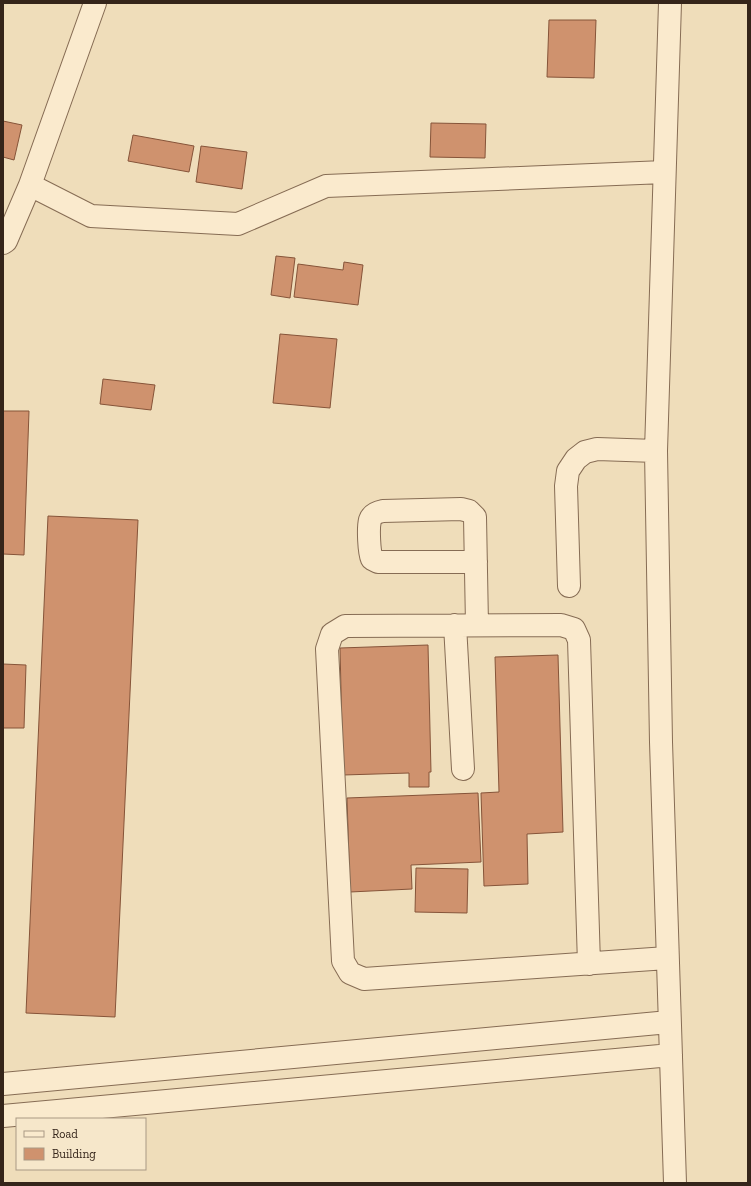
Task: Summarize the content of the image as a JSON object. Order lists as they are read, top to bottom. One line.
{"legend":["Road","Building"]}
